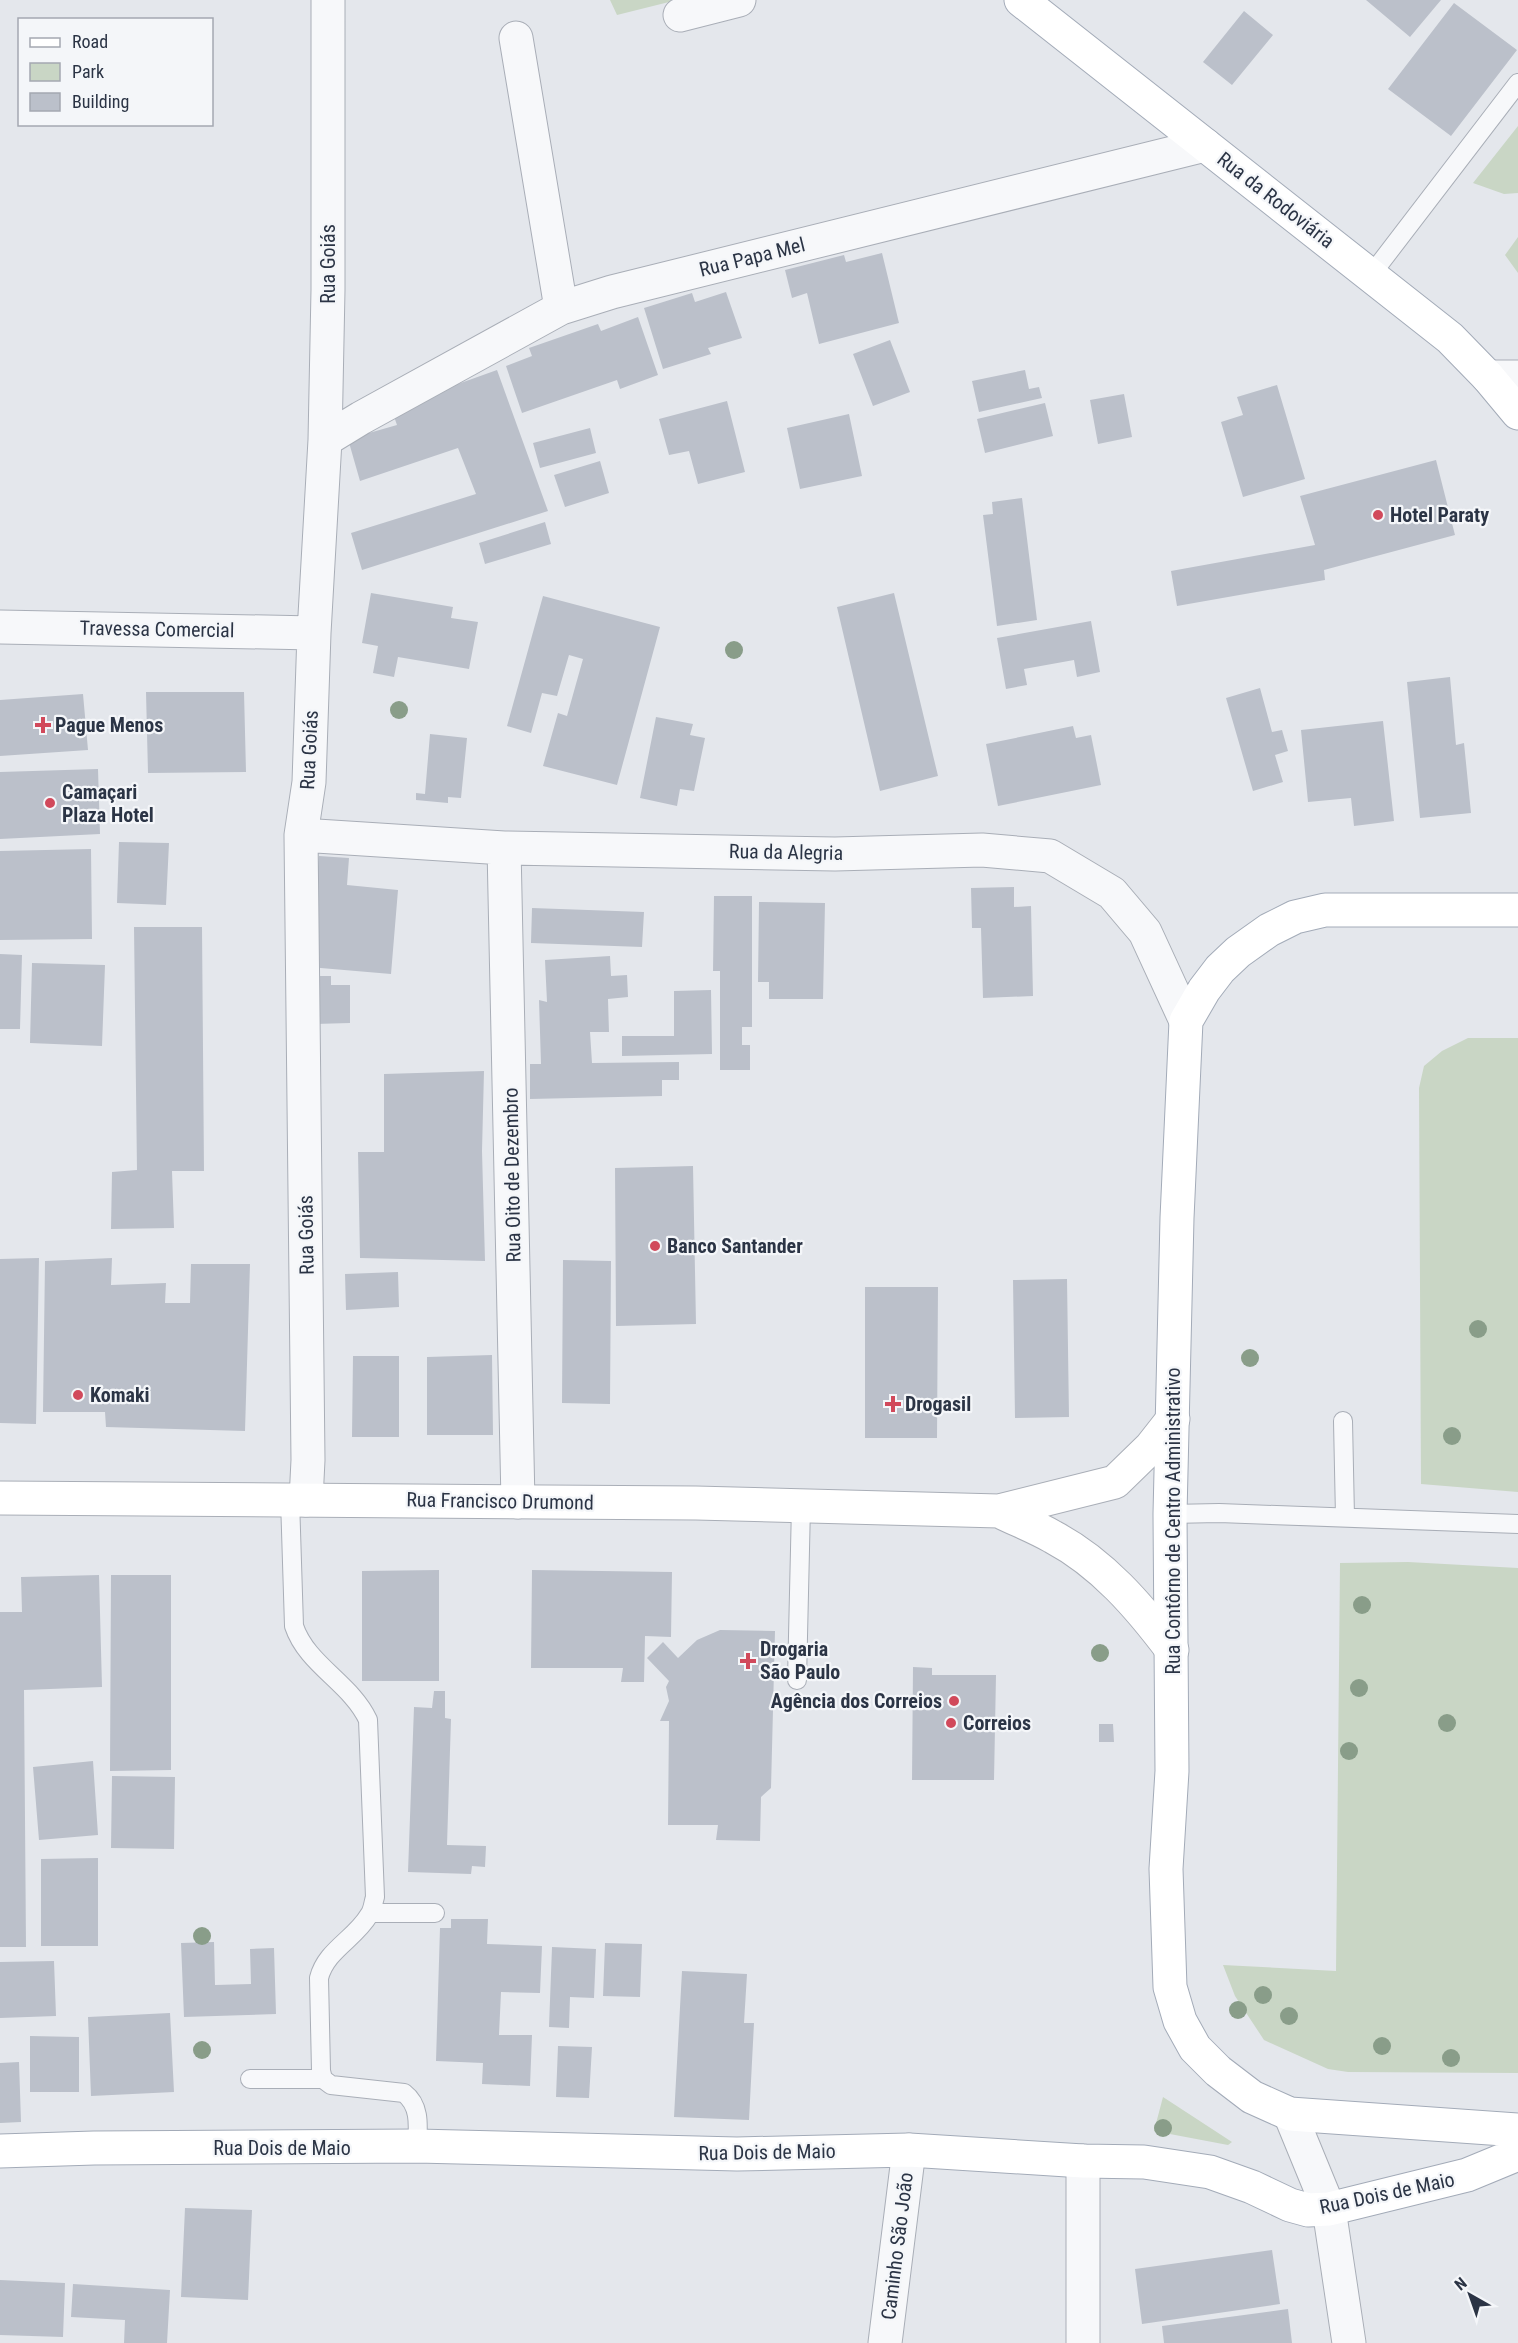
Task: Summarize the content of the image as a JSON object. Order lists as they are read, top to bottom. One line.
{"streets":{"main road":["Rua da Rodoviária","Rua Francisco Drumond","Rua Contôrno de Centro Administrativo","Rua Dois de Maio"],"street":["Rua Papa Mel","Rua Goiás","Travessa Comercial","Rua da Alegria","Rua Oito de Dezembro","Caminho São João"]},"crossings":[["Rua da Rodoviária","Rua Papa Mel"],["Rua Papa Mel","Rua Goiás"],["Rua Goiás","Travessa Comercial"],["Rua Goiás","Rua da Alegria"],["Rua Goiás","Rua Francisco Drumond"],["Rua da Alegria","Rua Oito de Dezembro"],["Rua da Alegria","Rua Contôrno de Centro Administrativo"],["Rua Oito de Dezembro","Rua Francisco Drumond"],["Rua Francisco Drumond","Rua Contôrno de Centro Administrativo"],["Rua Dois de Maio","Caminho São João"]],"places":{"other":["Hotel Paraty","Camaçari Plaza Hotel","Banco Santander","Komaki","Agência dos Correios","Correios"],"health":["Pague Menos","Drogasil","Drogaria São Paulo"]},"legend":["Road","Park","Building"],"north":"top left"}
